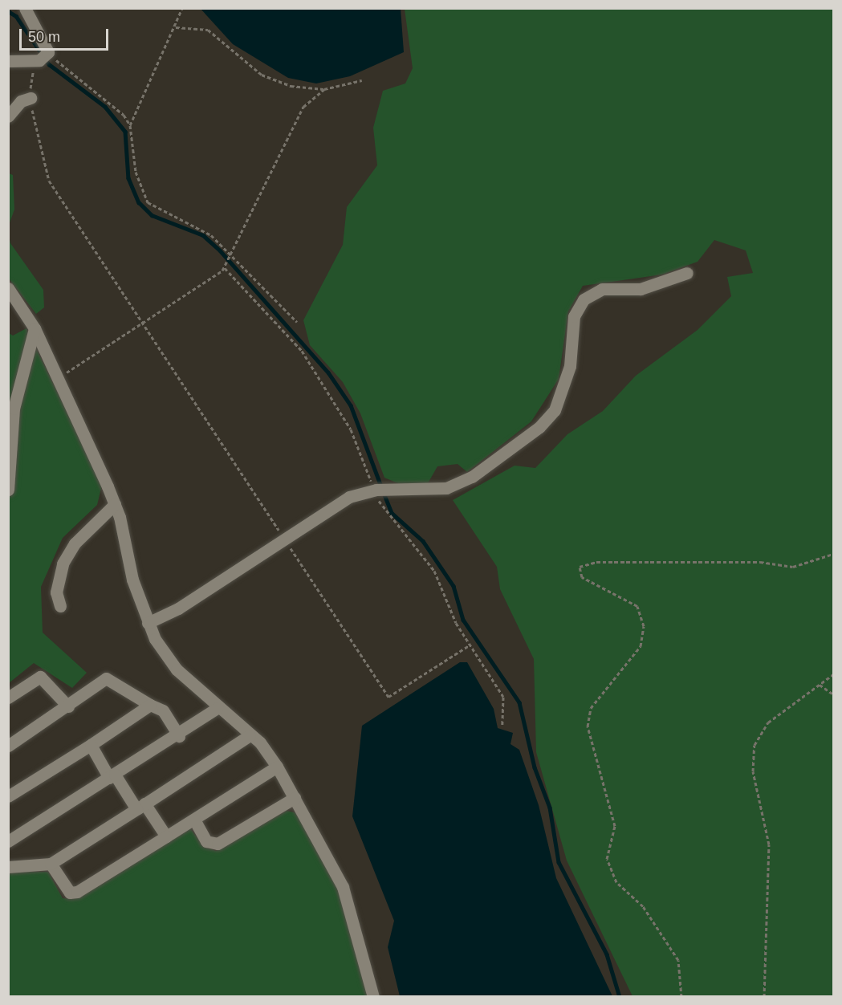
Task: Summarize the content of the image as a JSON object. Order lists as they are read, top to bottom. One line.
{"scale_bar":"50 m"}
